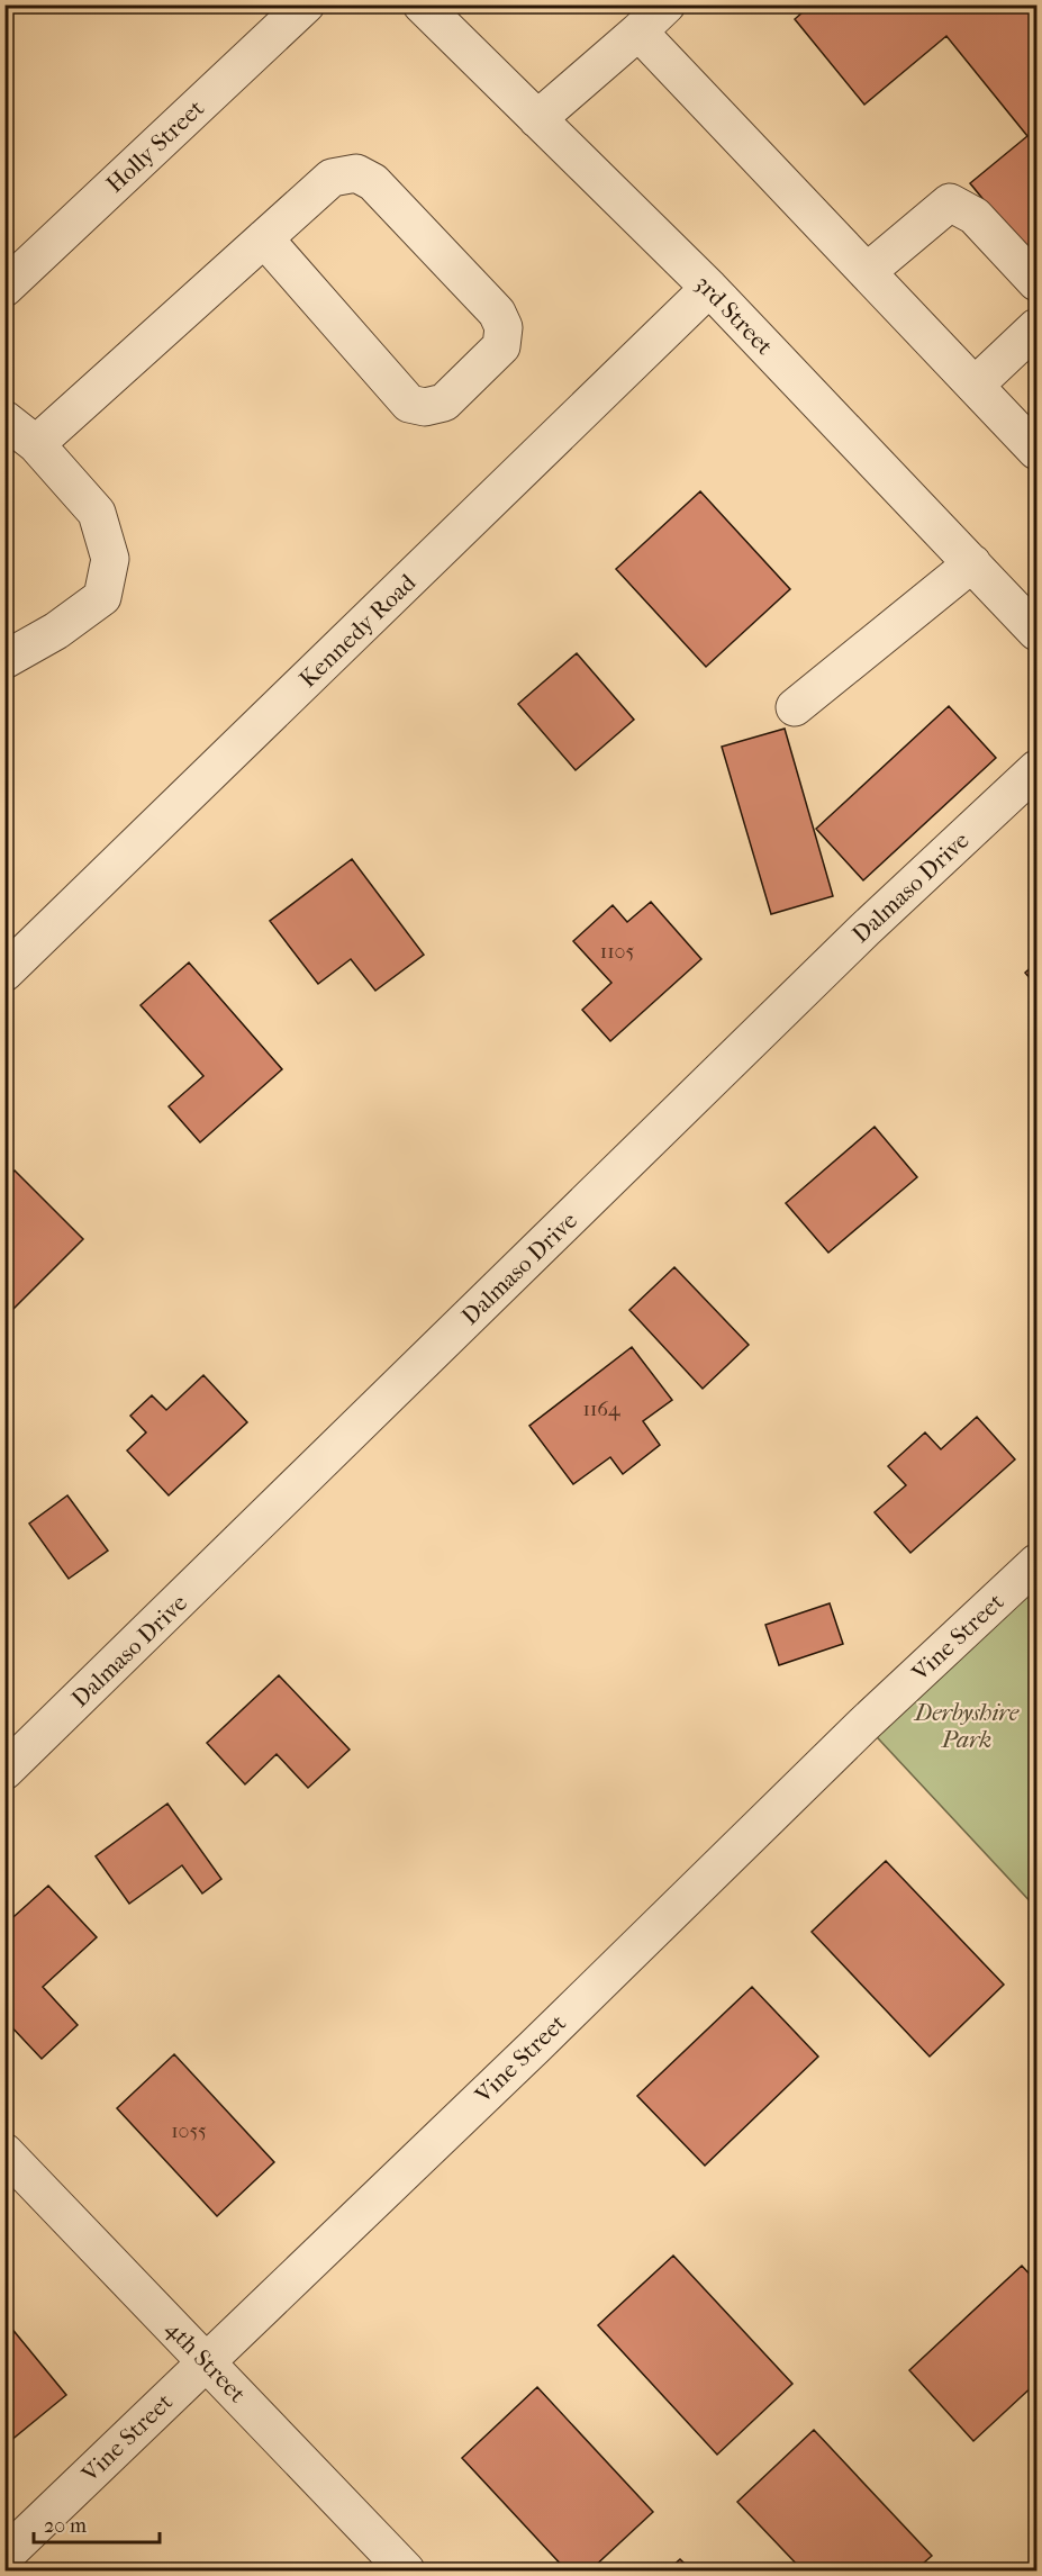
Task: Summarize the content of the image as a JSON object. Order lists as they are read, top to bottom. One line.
{"streets":{"street":["Holly Street","3rd Street","Kennedy Road","Dalmaso Drive","Vine Street","4th Street"]},"crossings":[["3rd Street","Kennedy Road"],["Vine Street","4th Street"]],"parks":["Derbyshire Park"],"house_numbers":["1105","1164","1055"],"scale_bar":"20 m"}
